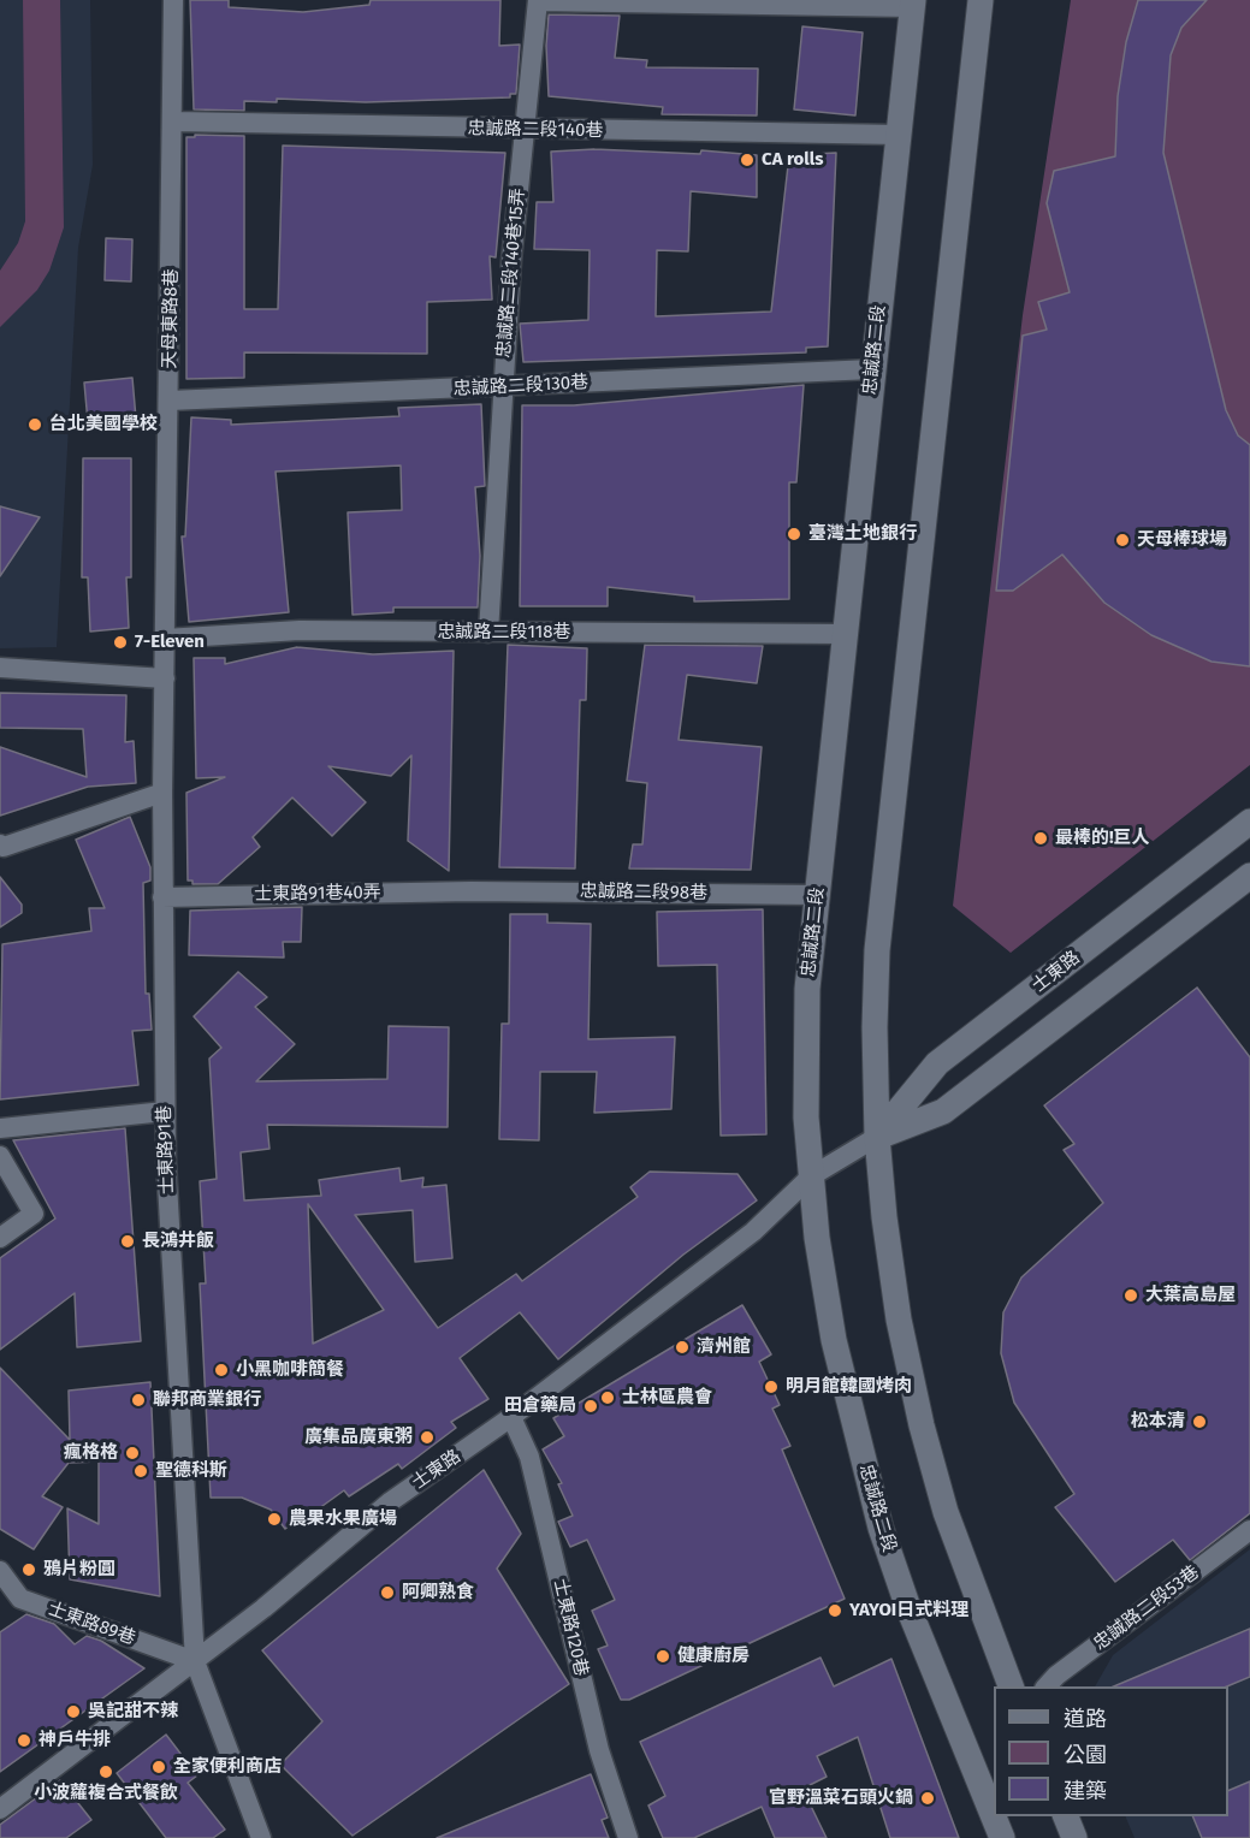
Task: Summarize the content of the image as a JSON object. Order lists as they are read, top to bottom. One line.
{"streets":{"street":["忠誠路二段140巷","忠誠路二段140巷15弄","天母東路8巷","忠誠路二段","忠誠路二段130巷","忠誠路二段118巷","忠誠路二段98巷","士東路91巷40弄","士東路","士東路91巷","忠誠路二段53巷","士東路89巷","士東路120巷"]},"crossings":[["忠誠路二段140巷","忠誠路二段140巷15弄"],["忠誠路二段140巷","天母東路8巷"],["忠誠路二段140巷","忠誠路二段"],["忠誠路二段140巷15弄","忠誠路二段130巷"],["忠誠路二段140巷15弄","忠誠路二段118巷"],["天母東路8巷","忠誠路二段130巷"],["天母東路8巷","忠誠路二段118巷"],["天母東路8巷","士東路91巷"],["忠誠路二段","忠誠路二段130巷"],["忠誠路二段","忠誠路二段118巷"],["忠誠路二段","忠誠路二段98巷"],["忠誠路二段","士東路"],["忠誠路二段118巷","士東路91巷"],["忠誠路二段98巷","士東路91巷40弄"],["士東路91巷40弄","士東路91巷"],["士東路","士東路91巷"],["士東路","士東路89巷"],["士東路","士東路120巷"],["士東路91巷","士東路89巷"]],"places":["CA rolls","台北美國學校","臺灣土地銀行","天母棒球場","7-Eleven","最棒的!巨人","長鴻井飯","大葉高島屋","濟州館","小黑咖啡簡餐","明月館韓國烤肉","士林區農會","聯邦商業銀行","田倉藥局","松本清","廣集品廣東粥","瘋格格","聖德科斯","農果水果廣場","鴉片粉圓","阿卿熟食","YAYOI日式料理","健康廚房","吳記甜不辣","神戶牛排","全家便利商店","小波蘿複合式餐飲","官野溫菜石頭火鍋"],"legend":["道路","公園","建築"]}
